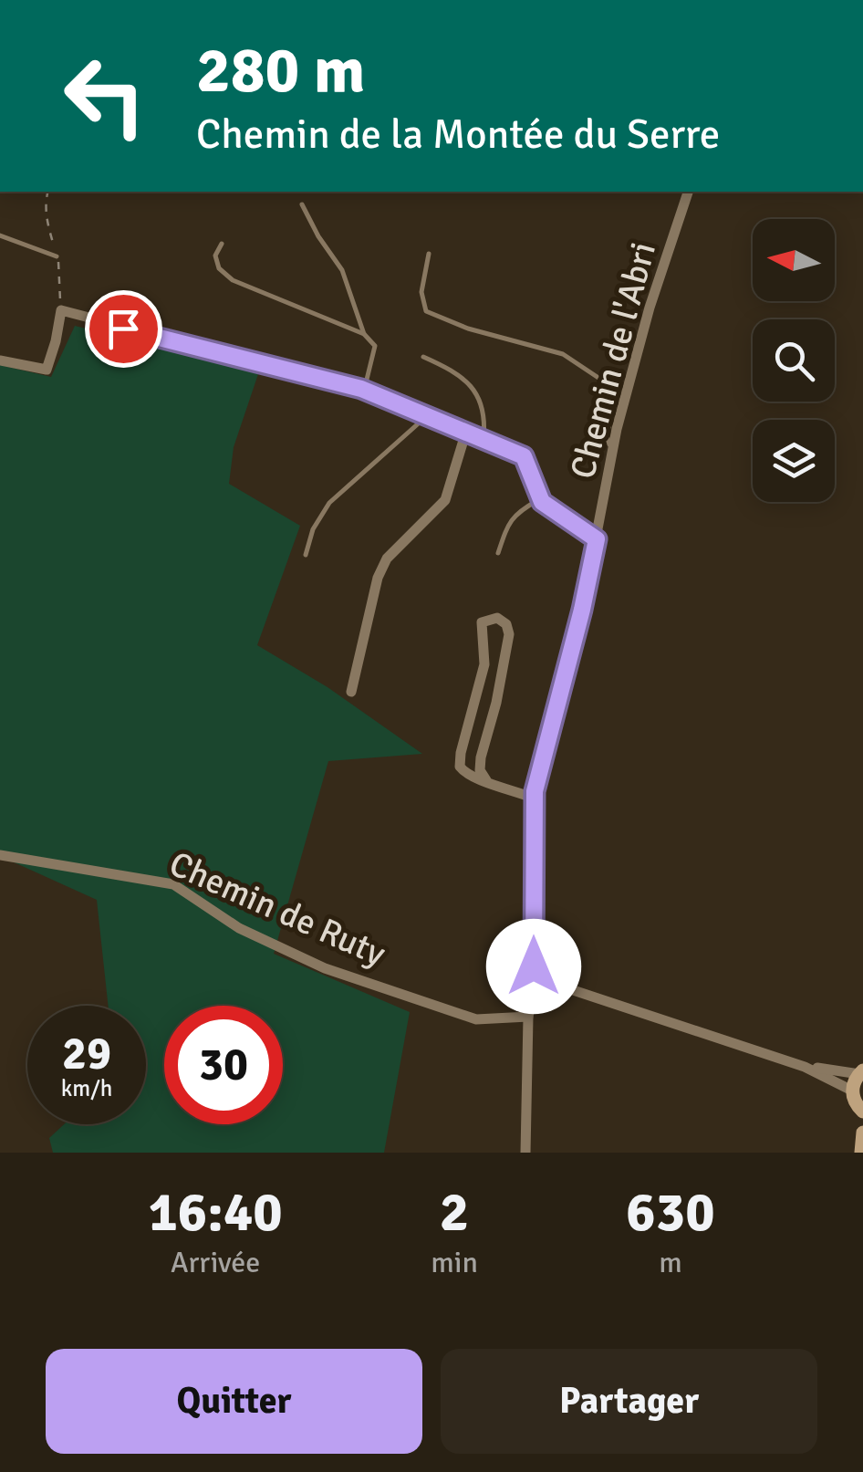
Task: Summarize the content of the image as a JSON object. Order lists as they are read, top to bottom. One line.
{"streets":{"street":["Chemin de l'Abri","Chemin de Ruty"]},"crossings":[["Chemin de l'Abri","Chemin de Ruty"]],"north":"left","page":{"turn":["280 m","Chemin de la Montée du Serre"],"speed":"29 km/h","limit":"30","eta":["16:40","Arrivée","2","min","630","m"],"buttons":["Quitter","Partager"]}}
